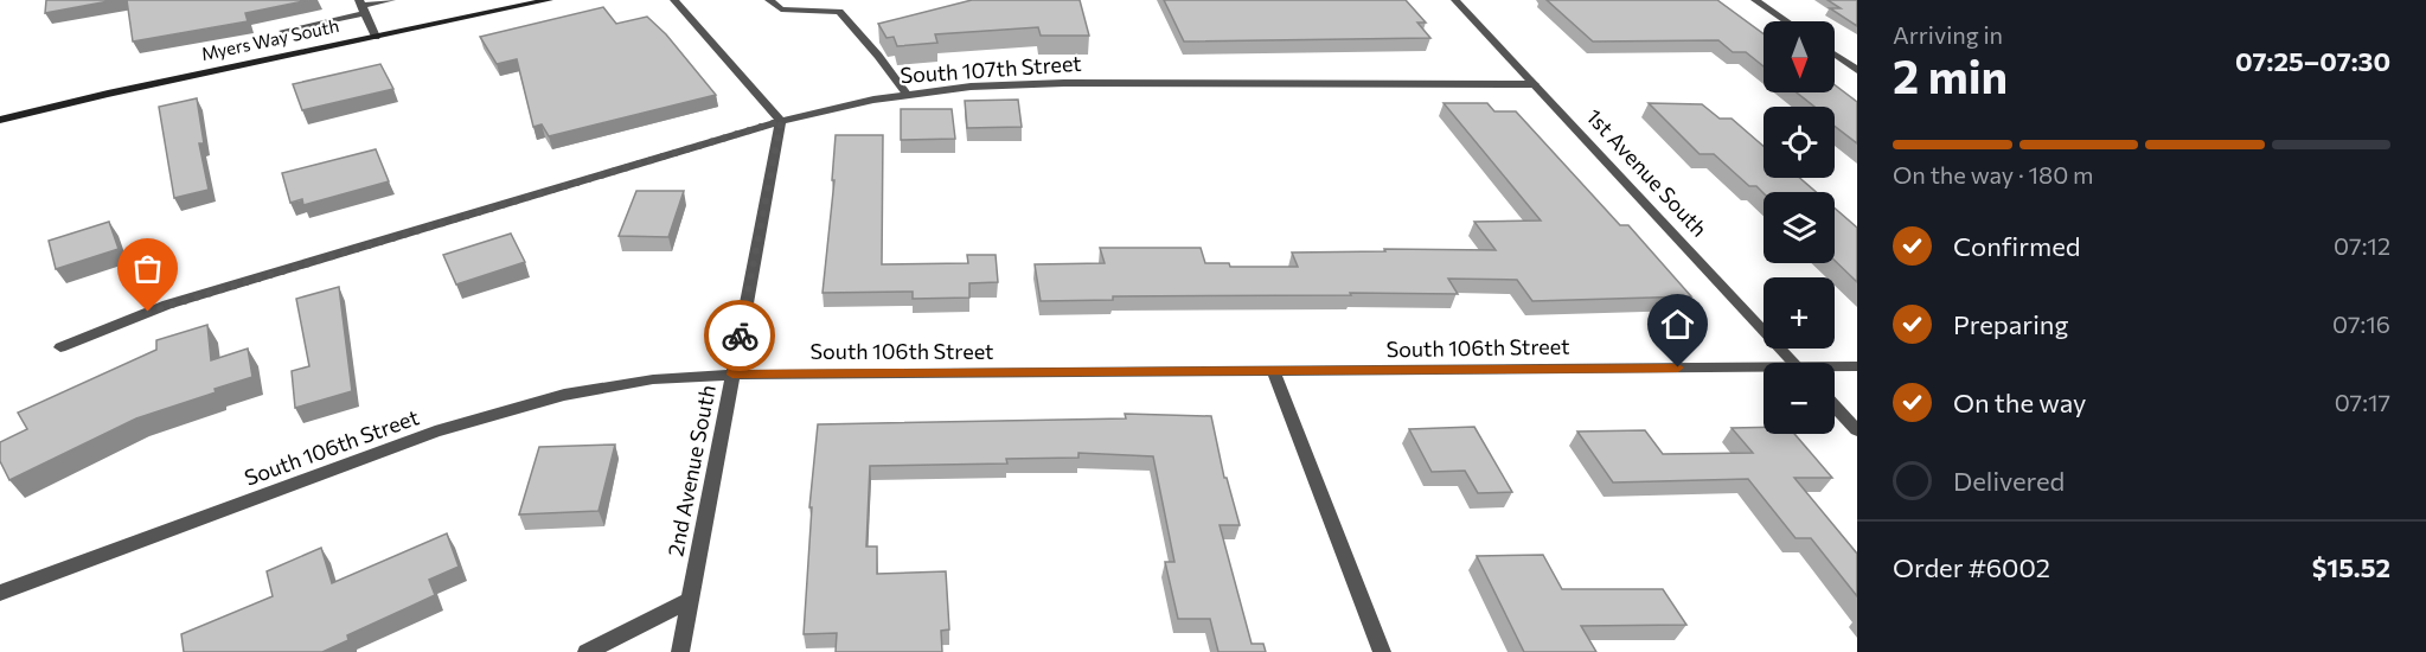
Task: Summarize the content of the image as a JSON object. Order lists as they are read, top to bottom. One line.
{"streets":{"main road":["Myers Way South"],"street":["South 107th Street","1st Avenue South","South 106th Street","2nd Avenue South"]},"crossings":[["South 107th Street","1st Avenue South"],["South 107th Street","2nd Avenue South"],["South 106th Street","2nd Avenue South"]],"north":"bottom","page":{"heading":["2 min","Arriving in","07:25–07:30"],"panel":["Order #6002","$15.52"],"map_buttons":["+","−"],"bar":"On the way · 180 m","list":[["Confirmed","07:12"],["Preparing","07:16"],["On the way","07:17"],"Delivered"]}}
